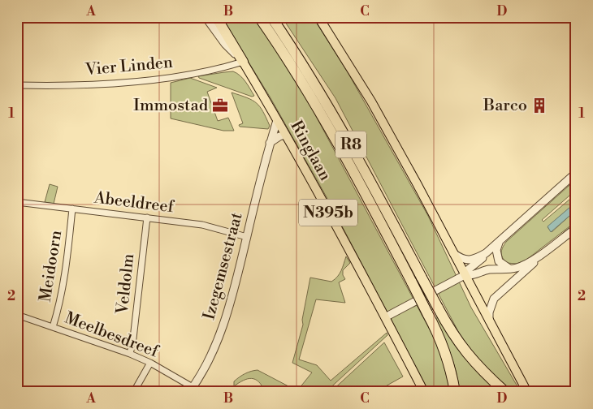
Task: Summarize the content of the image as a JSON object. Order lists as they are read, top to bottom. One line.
{"streets":{"highway":["R8"],"main road":["Ringlaan","N395b"],"street":["Vier Linden","Abeeldreef","Meidoorn","Izegemsestraat","Veldolm","Meelbesdreef"]},"crossings":[["Vier Linden","Ringlaan"],["Ringlaan","Izegemsestraat"],["Abeeldreef","Meidoorn"],["Abeeldreef","Izegemsestraat"],["Abeeldreef","Veldolm"],["Meidoorn","Meelbesdreef"],["Izegemsestraat","Meelbesdreef"],["Veldolm","Meelbesdreef"]],"places":{"office":["Immostad"],"building":["Barco"]},"grid":{"columns":["A","B","C","D"],"rows":["1","2"]}}
